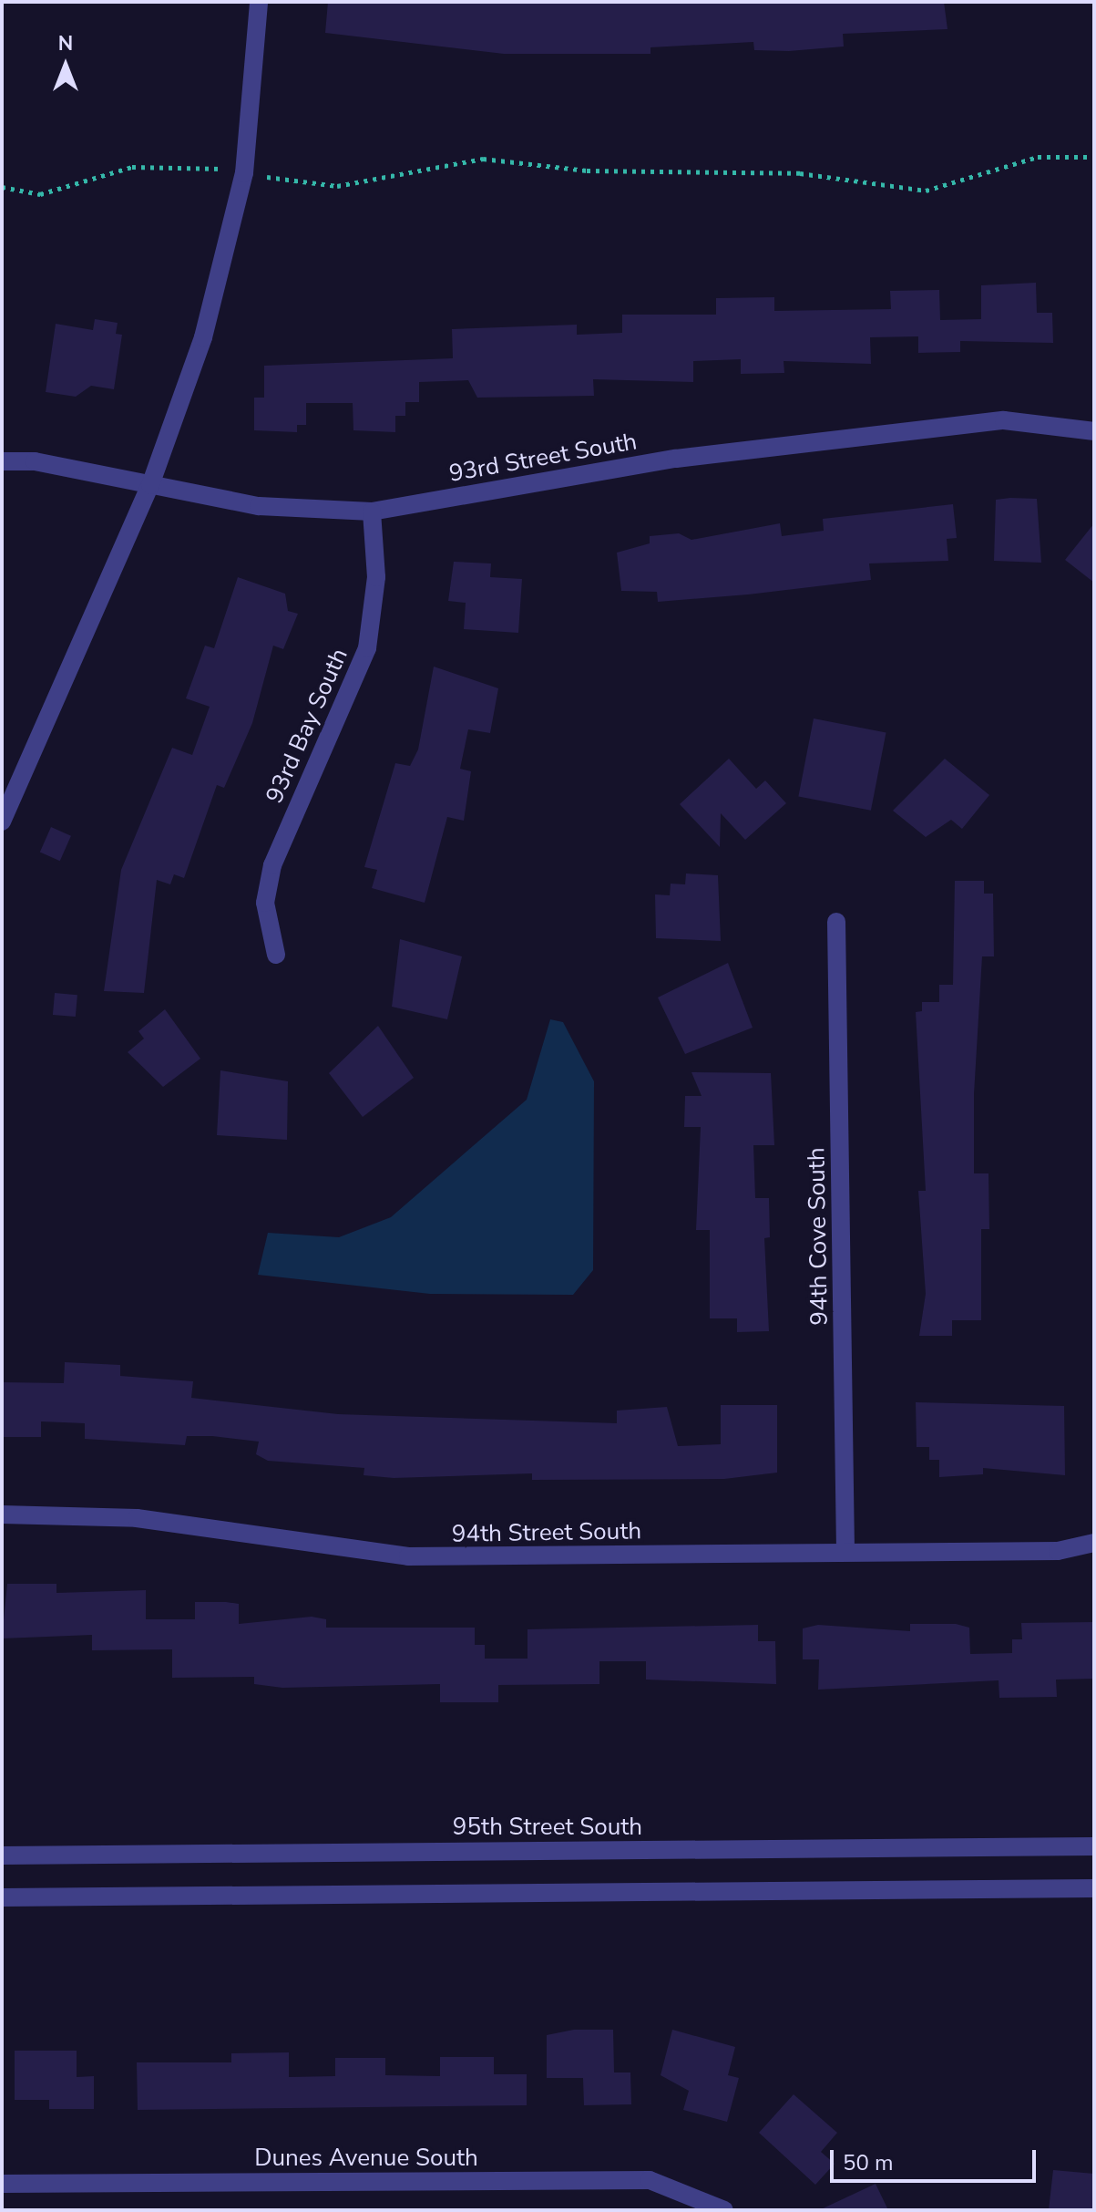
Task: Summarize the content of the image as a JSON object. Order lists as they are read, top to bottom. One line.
{"streets":{"street":["93rd Street South","93rd Bay South","94th Cove South","94th Street South","95th Street South","Dunes Avenue South"]},"crossings":[["93rd Street South","93rd Bay South"],["94th Cove South","94th Street South"]],"scale_bar":"50 m","north":"top"}
